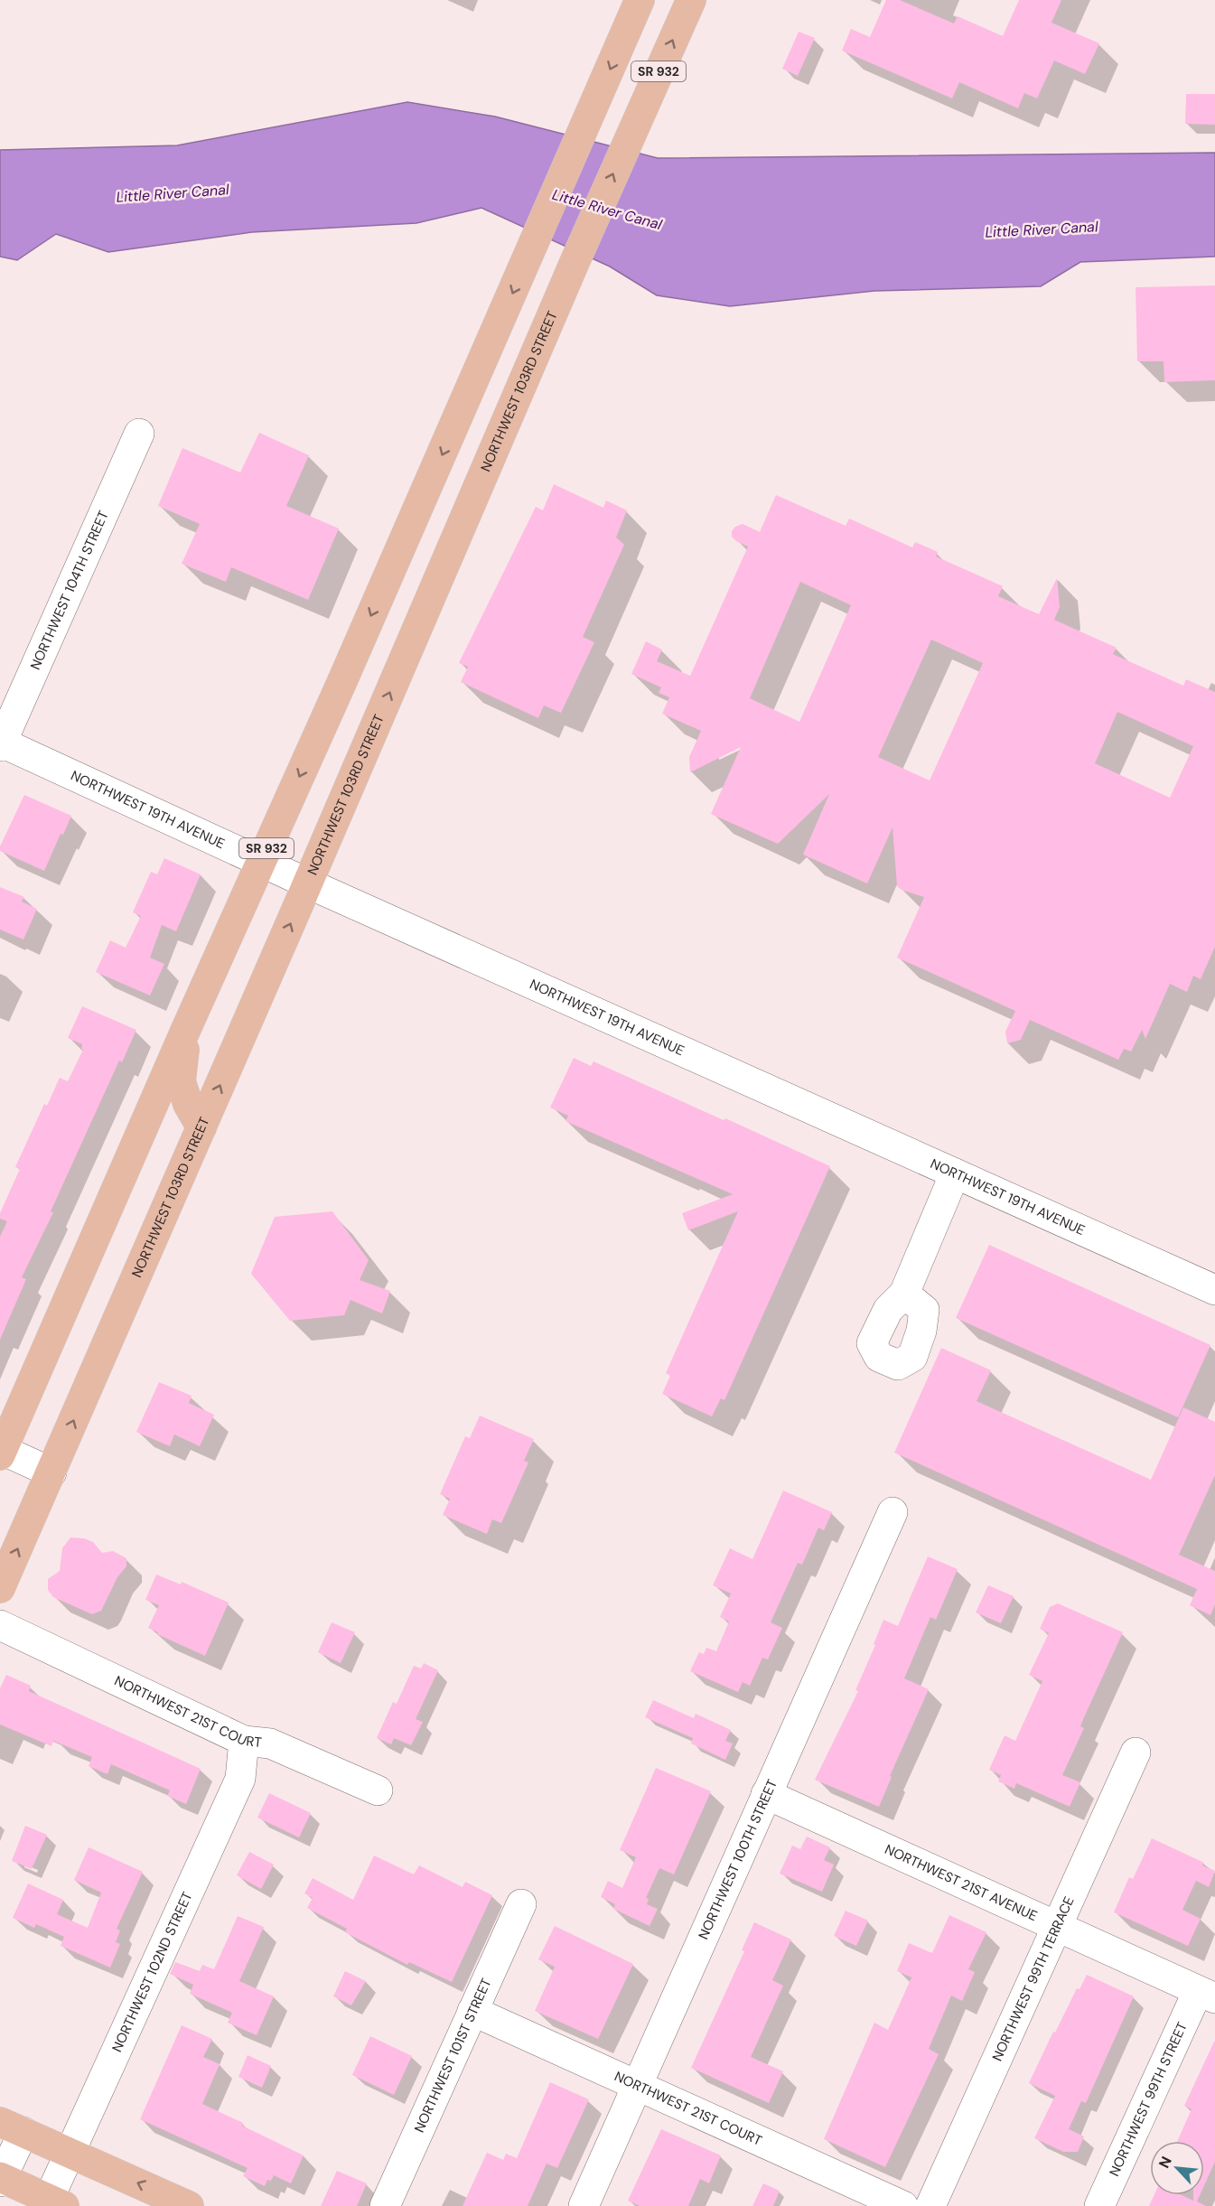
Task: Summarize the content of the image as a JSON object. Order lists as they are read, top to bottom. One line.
{"streets":{"main road":["SR 932","NORTHWEST 103RD STREET"],"street":["NORTHWEST 104TH STREET","NORTHWEST 19TH AVENUE","NORTHWEST 21ST COURT","NORTHWEST 100TH STREET","NORTHWEST 21ST AVENUE","NORTHWEST 102ND STREET","NORTHWEST 99TH TERRACE","NORTHWEST 101ST STREET","NORTHWEST 99TH STREET"]},"crossings":[["SR 932","NORTHWEST 19TH AVENUE"],["NORTHWEST 103RD STREET","NORTHWEST 19TH AVENUE"],["NORTHWEST 104TH STREET","NORTHWEST 19TH AVENUE"],["NORTHWEST 21ST COURT","NORTHWEST 100TH STREET"],["NORTHWEST 21ST COURT","NORTHWEST 102ND STREET"],["NORTHWEST 21ST COURT","NORTHWEST 101ST STREET"],["NORTHWEST 100TH STREET","NORTHWEST 21ST AVENUE"],["NORTHWEST 21ST AVENUE","NORTHWEST 99TH TERRACE"],["NORTHWEST 21ST AVENUE","NORTHWEST 99TH STREET"]],"water":["Little River Canal"],"north":"top left"}
